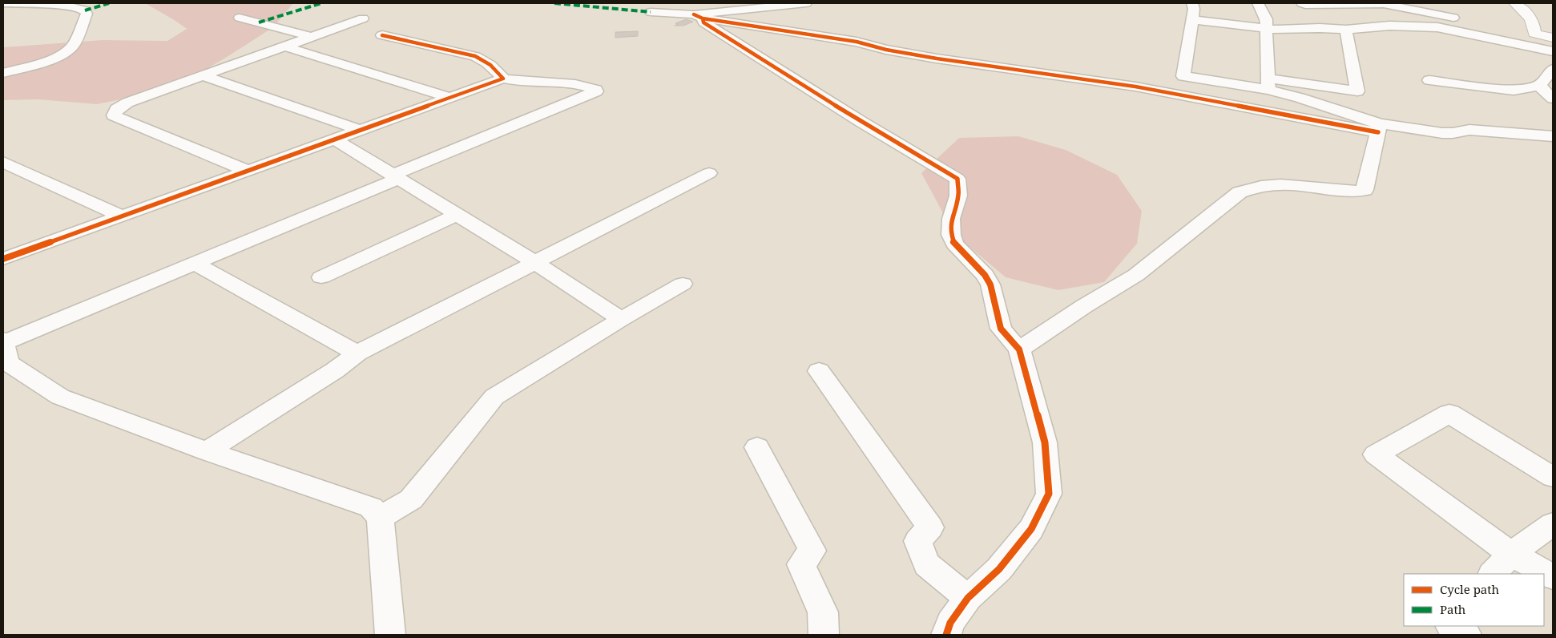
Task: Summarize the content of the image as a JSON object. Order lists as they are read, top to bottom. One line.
{"legend":["Cycle path","Path"]}
